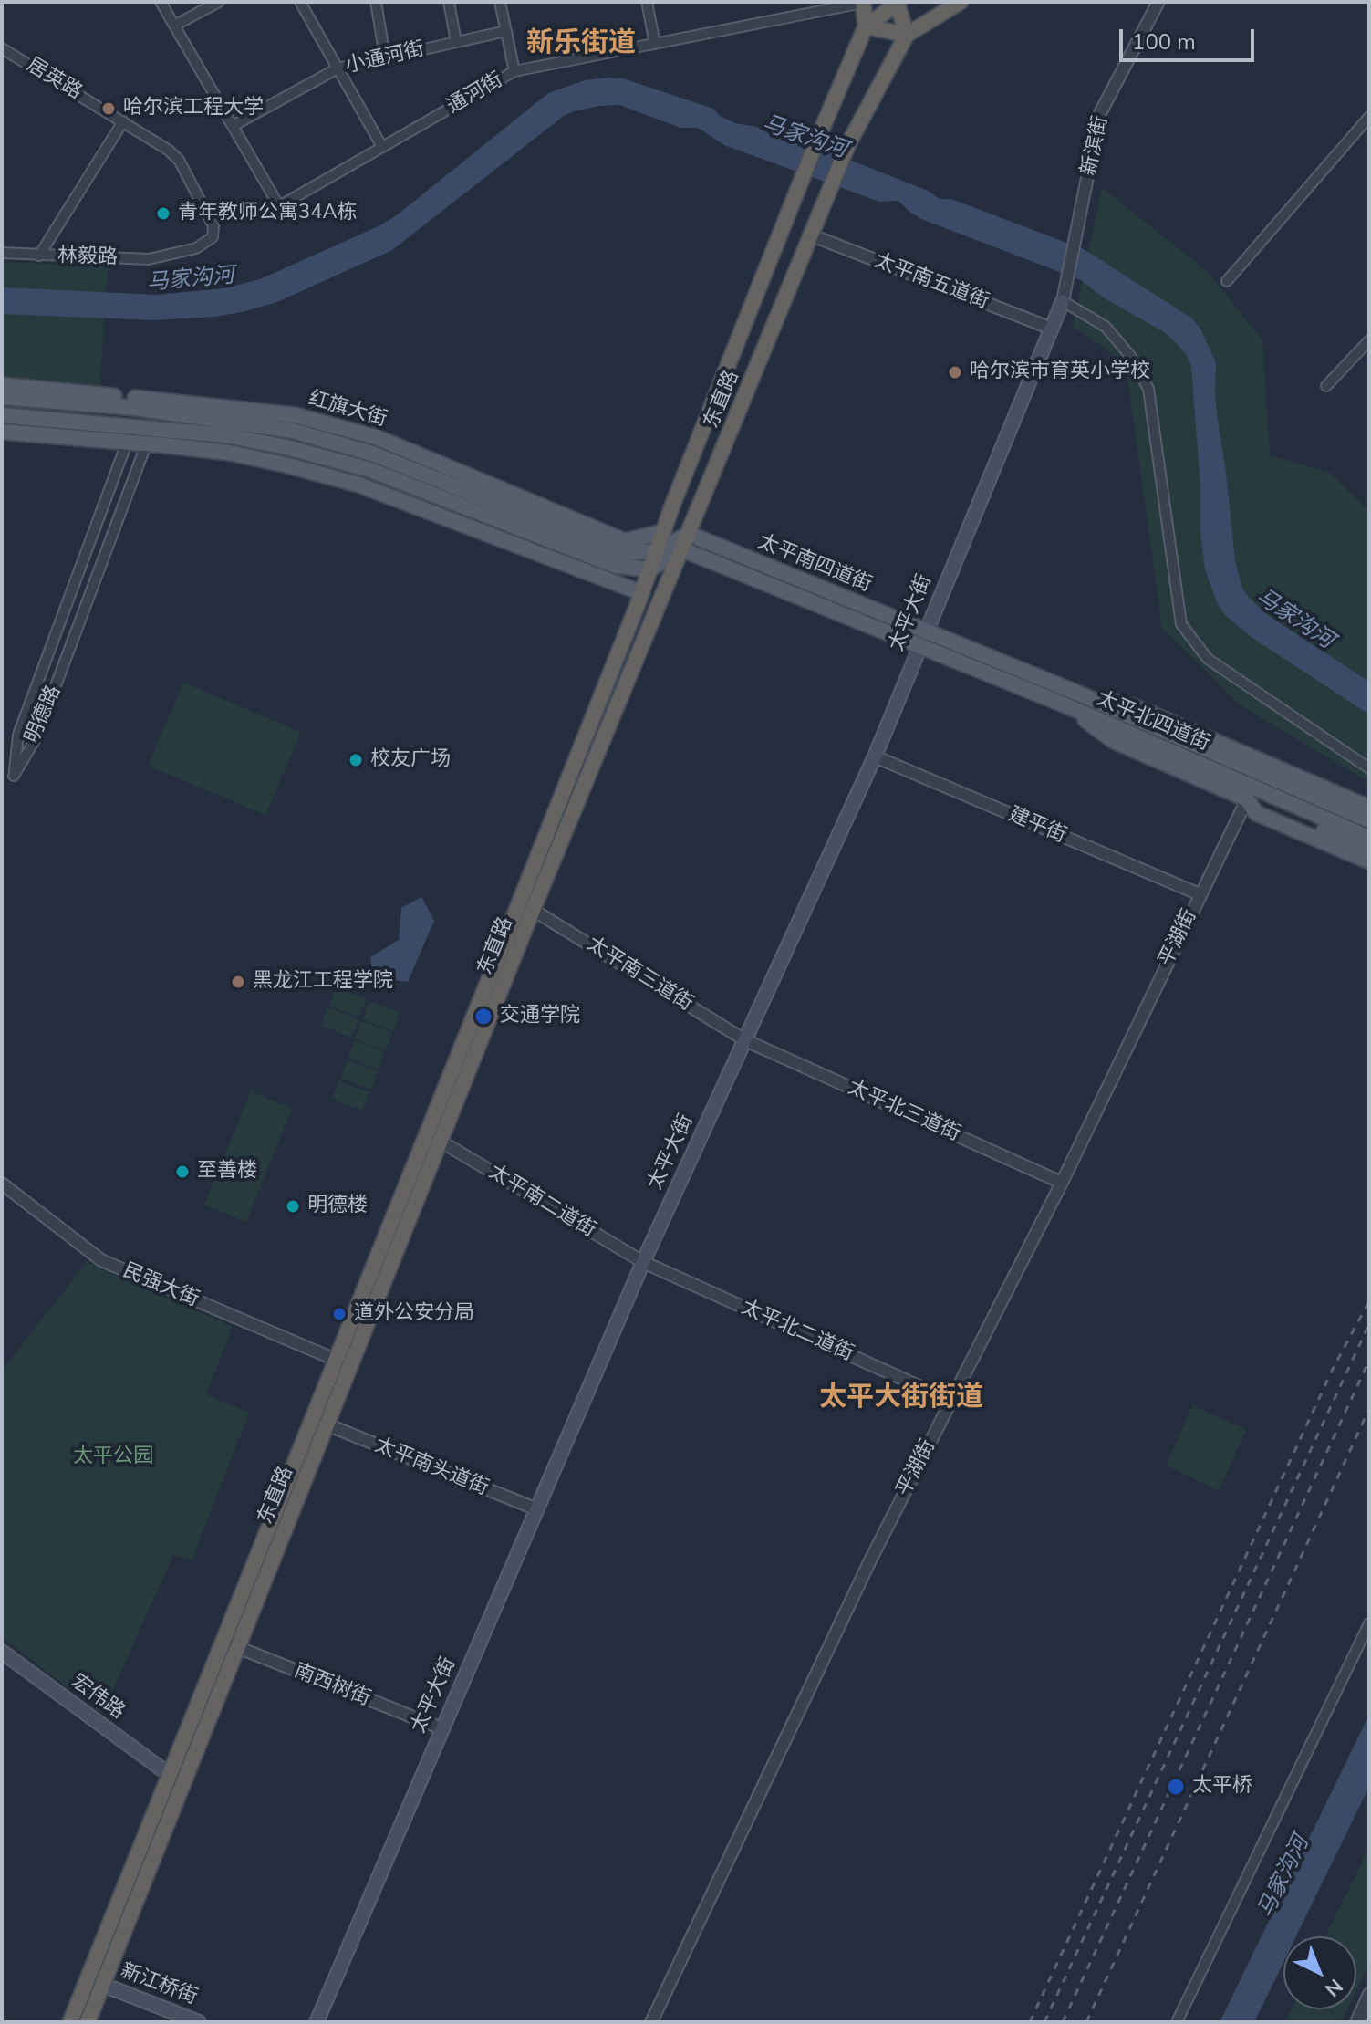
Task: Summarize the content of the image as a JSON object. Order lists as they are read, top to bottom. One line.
{"streets":{"highway":["东直路"],"main road":["红旗大街","太平南四道街","太平大街","太平北四道街","宏伟路","新江桥街"],"street":["小通河街","居英路","通河街","新滨街","林毅路","太平南五道街","明德路","建平街","平湖街","太平南三道街","太平北三道街","太平南二道街","民强大街","太平北二道街","太平南头道街","南西树街"]},"crossings":[["小通河街","通河街"],["居英路","林毅路"],["新滨街","太平大街"],["太平南五道街","东直路"],["太平南五道街","太平大街"],["东直路","红旗大街"],["东直路","太平南四道街"],["东直路","太平南三道街"],["东直路","太平南二道街"],["东直路","民强大街"],["东直路","太平南头道街"],["东直路","南西树街"],["东直路","宏伟路"],["东直路","新江桥街"],["太平南四道街","太平大街"],["太平南四道街","太平北四道街"],["太平大街","太平北四道街"],["太平大街","建平街"],["太平大街","太平南三道街"],["太平大街","太平北三道街"],["太平大街","太平南二道街"],["太平大街","太平北二道街"],["太平大街","太平南头道街"],["太平大街","南西树街"],["建平街","平湖街"],["平湖街","太平北三道街"],["平湖街","太平北二道街"],["太平南三道街","太平北三道街"],["太平南二道街","太平北二道街"]],"districts":["新乐街道","太平大街街道"],"water":["马家沟河"],"parks":["太平公园"],"places":["哈尔滨工程大学","青年教师公寓34A栋","哈尔滨市育英小学校","校友广场","黑龙江工程学院","交通学院","至善楼","明德楼","道外公安分局","太平桥"],"scale_bar":"100 m","north":"bottom right"}
